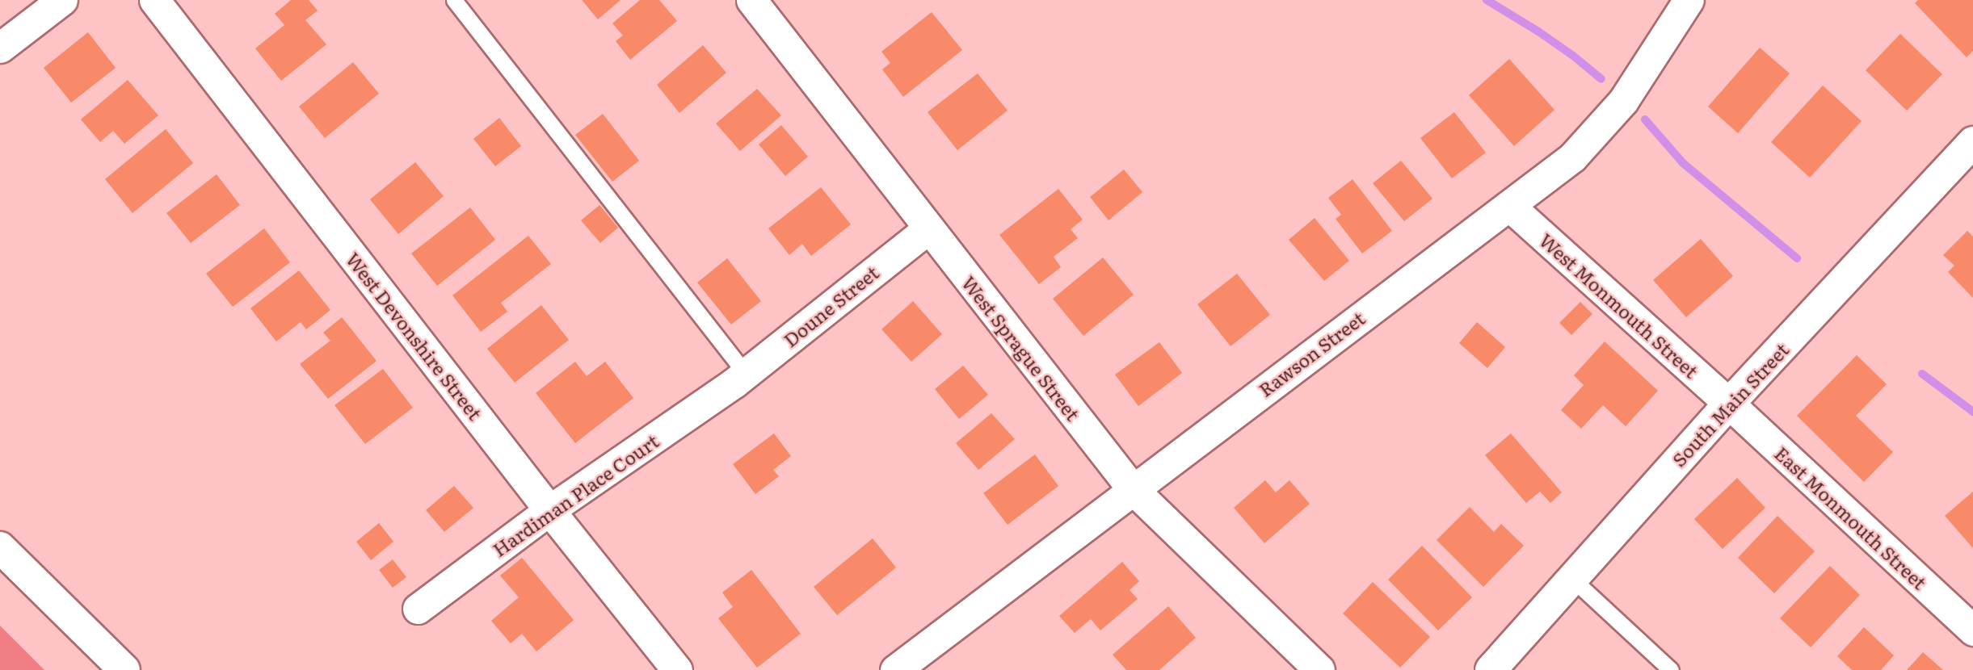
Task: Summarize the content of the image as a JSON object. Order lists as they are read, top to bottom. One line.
{"streets":{"main road":["South Main Street"],"street":["West Monmouth Street","Doune Street","West Devonshire Street","West Sprague Street","Rawson Street","Hardiman Place Court","East Monmouth Street"]},"crossings":[["West Monmouth Street","Rawson Street"],["West Monmouth Street","South Main Street"],["West Monmouth Street","East Monmouth Street"],["Doune Street","West Sprague Street"],["Doune Street","Hardiman Place Court"],["West Devonshire Street","Hardiman Place Court"],["West Sprague Street","Rawson Street"],["South Main Street","East Monmouth Street"]]}
